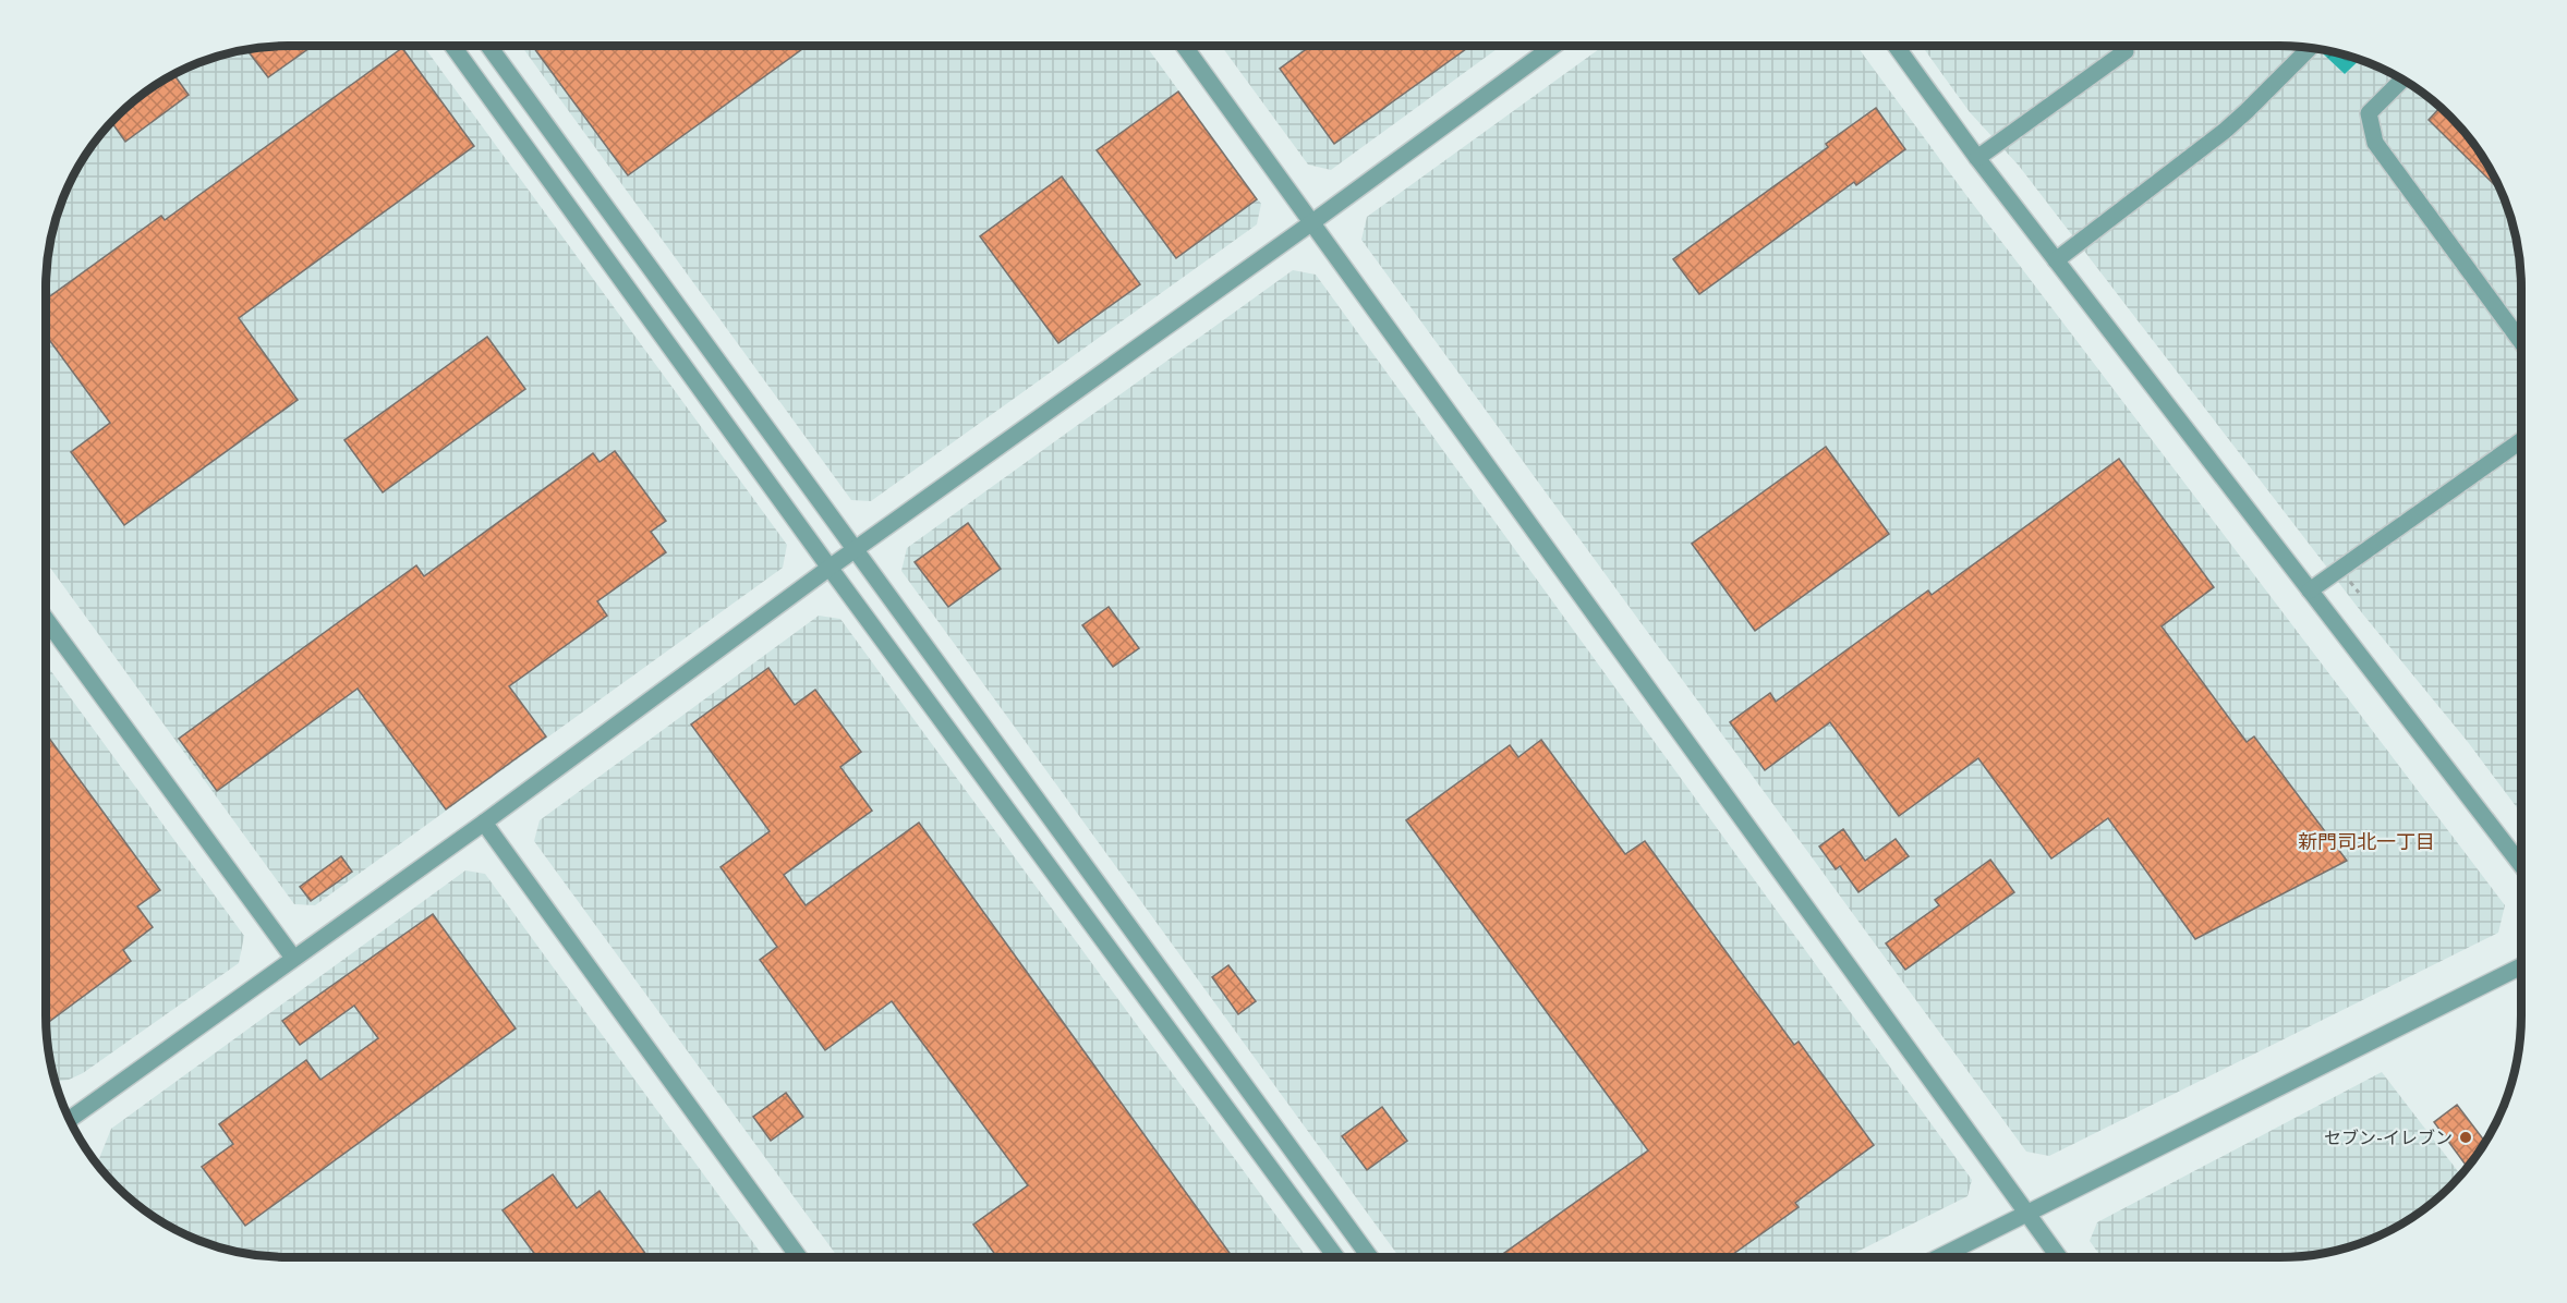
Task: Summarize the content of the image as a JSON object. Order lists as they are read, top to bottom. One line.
{"districts":["新門司北一丁目"],"places":["セブン-イレブン"]}
